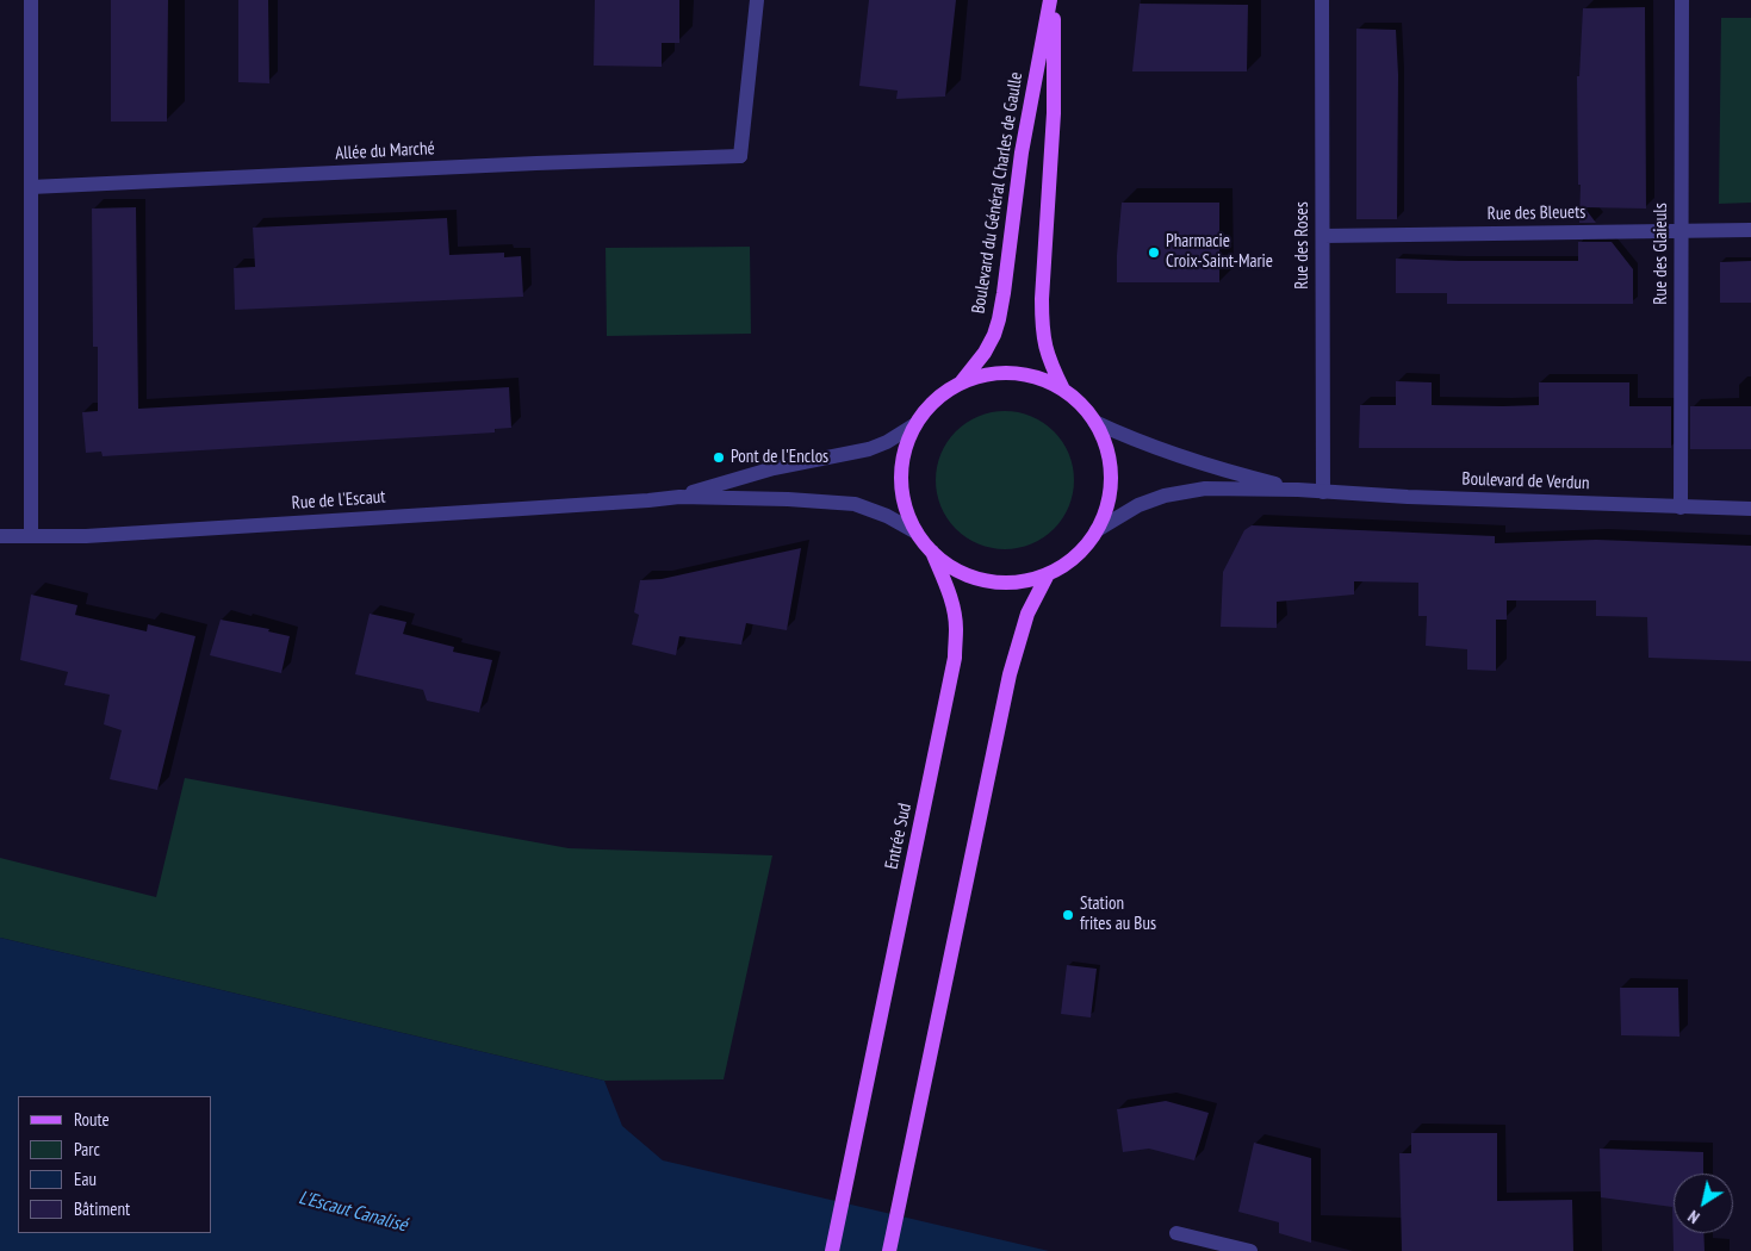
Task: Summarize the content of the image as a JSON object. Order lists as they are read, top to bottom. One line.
{"streets":{"main road":["Boulevard du Général Charles de Gaulle","Entrée Sud"],"street":["Allée du Marché","Rue des Bleuets","Rue des Roses","Rue des Glaieuls","Boulevard de Verdun","Rue de l'Escaut"]},"crossings":[["Boulevard du Général Charles de Gaulle","Boulevard de Verdun"],["Boulevard du Général Charles de Gaulle","Rue de l'Escaut"],["Boulevard du Général Charles de Gaulle","Entrée Sud"],["Rue des Bleuets","Rue des Roses"],["Rue des Bleuets","Rue des Glaieuls"],["Rue des Roses","Boulevard de Verdun"],["Rue des Glaieuls","Boulevard de Verdun"],["Boulevard de Verdun","Rue de l'Escaut"],["Boulevard de Verdun","Entrée Sud"],["Rue de l'Escaut","Entrée Sud"]],"water":["L'Escaut Canalisé"],"places":["Pharmacie Croix-Saint-Marie","Pont de l'Enclos","Station frites au Bus"],"legend":["Route","Parc","Eau","Bâtiment"],"north":"bottom left"}
